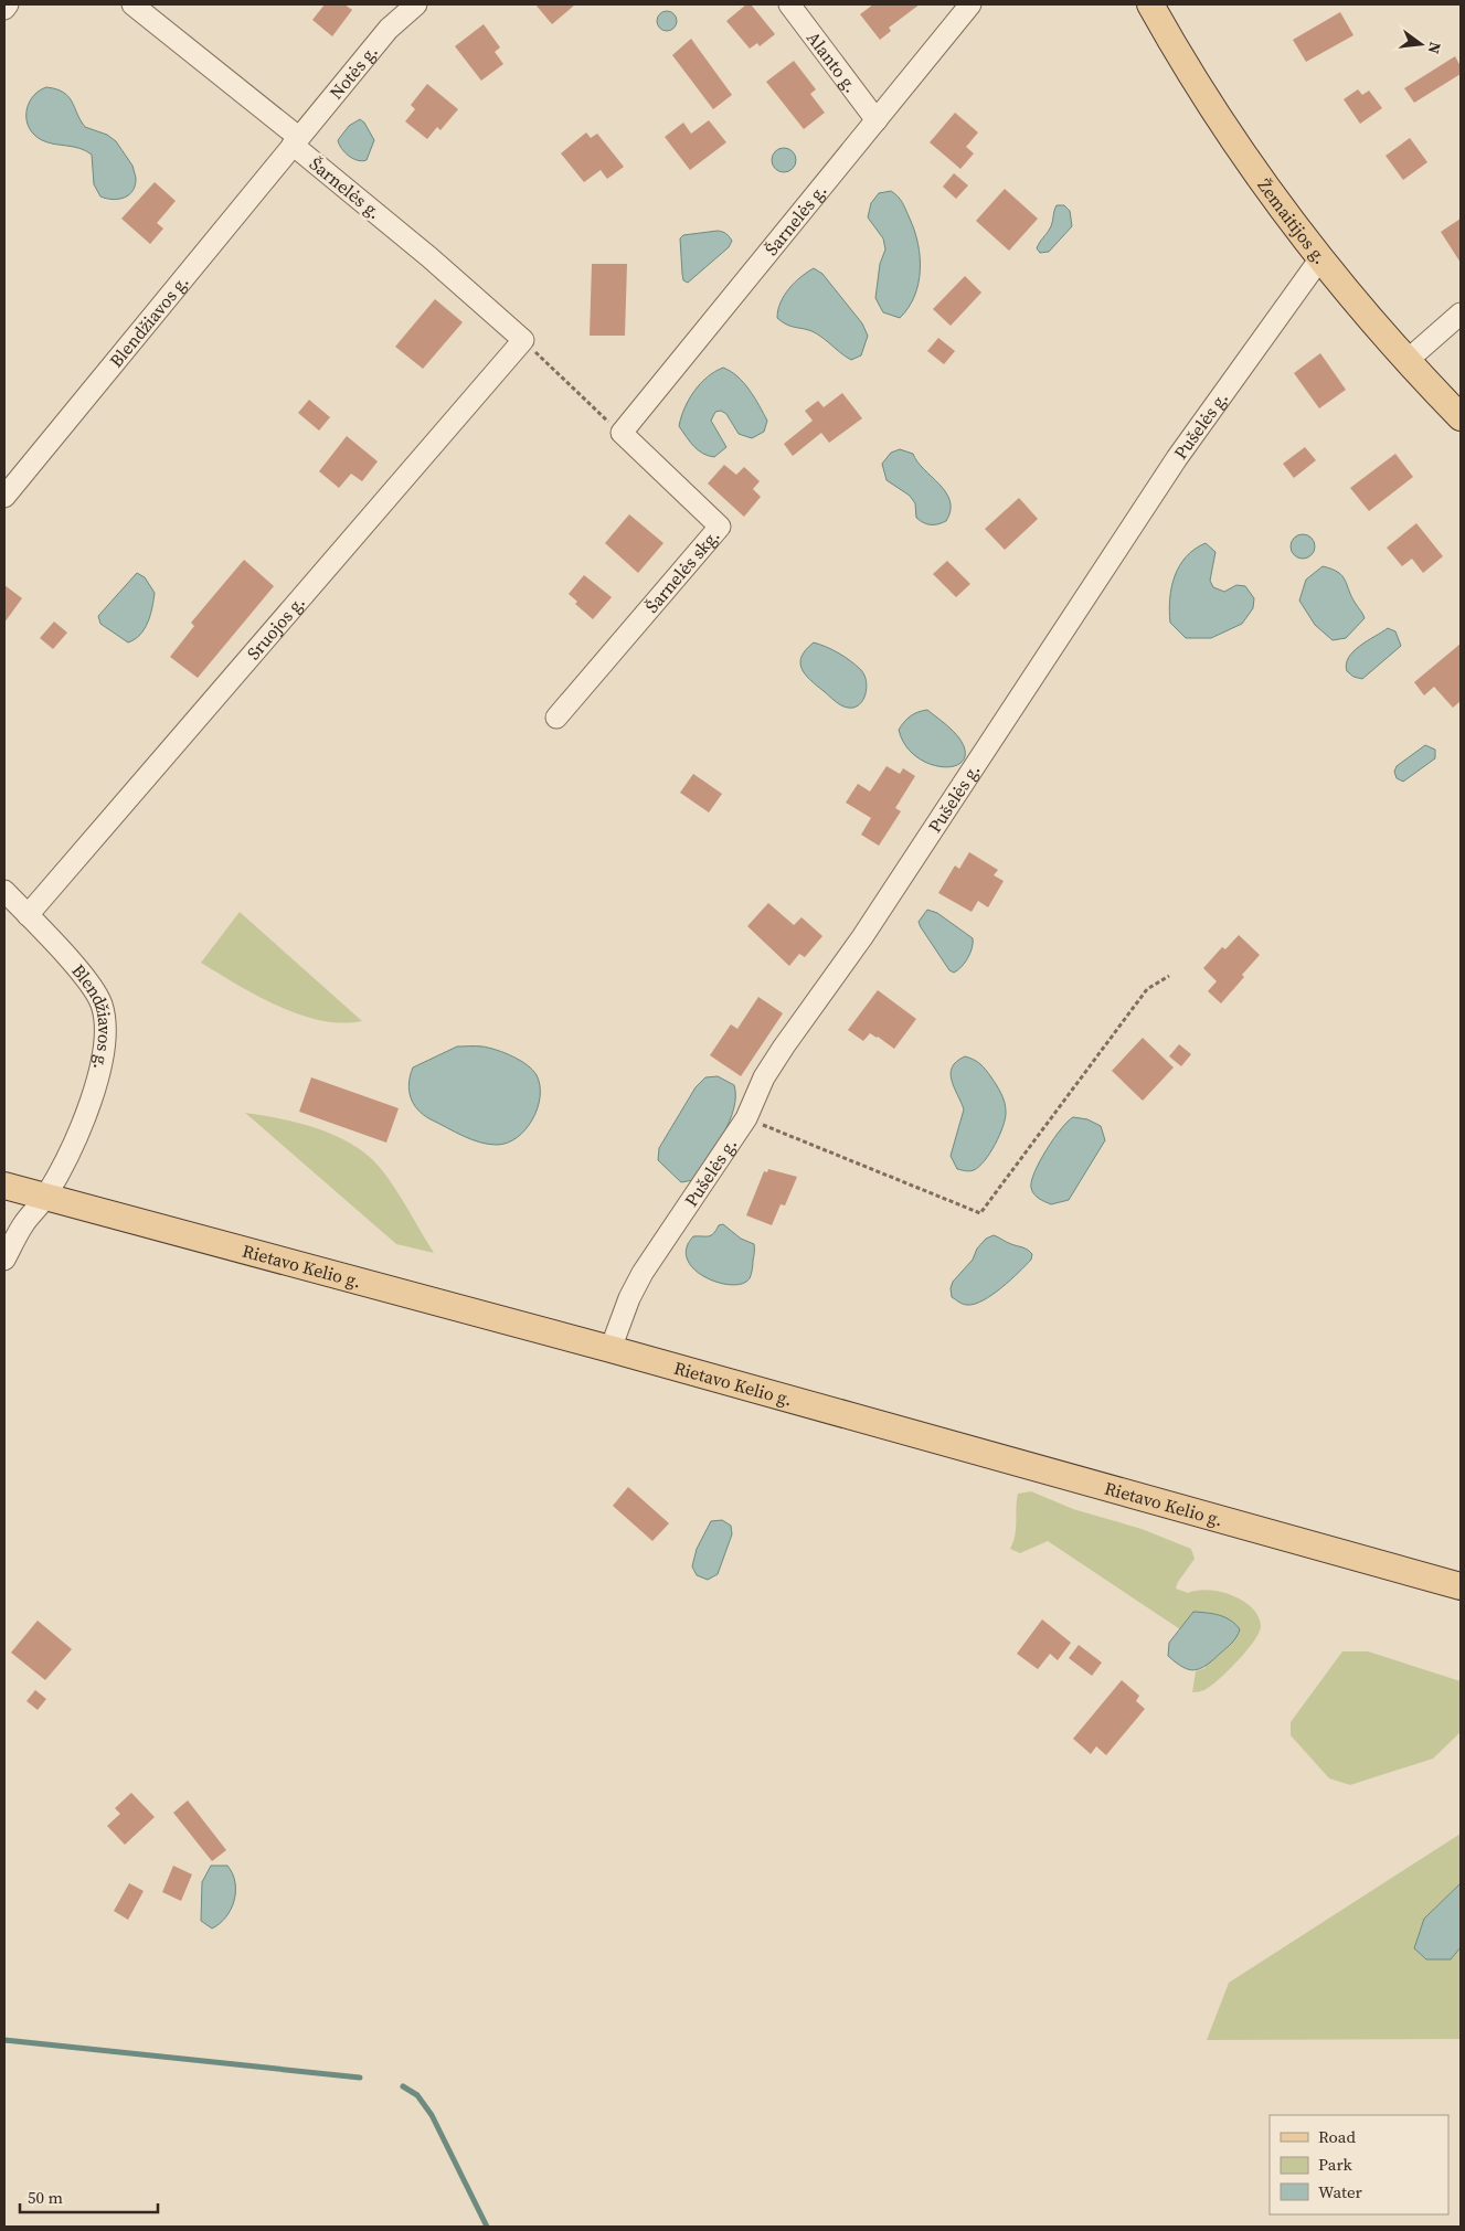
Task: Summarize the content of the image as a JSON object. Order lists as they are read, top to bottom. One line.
{"streets":{"main road":["Žemaitijos g.","Rietavo Kelio g."],"street":["Alanto g.","Notės g.","Šarnelės g.","Blendžiavos g.","Pušelės g.","Šarnelės skg.","Sruojos g."]},"crossings":[["Alanto g.","Šarnelės g."],["Notės g.","Šarnelės g."],["Notės g.","Blendžiavos g."],["Šarnelės g.","Blendžiavos g."],["Šarnelės g.","Šarnelės skg."],["Šarnelės g.","Sruojos g."],["Žemaitijos g.","Pušelės g."],["Blendžiavos g.","Sruojos g."],["Blendžiavos g.","Rietavo Kelio g."],["Pušelės g.","Rietavo Kelio g."]],"legend":["Road","Park","Water"],"scale_bar":"50 m","north":"right"}
